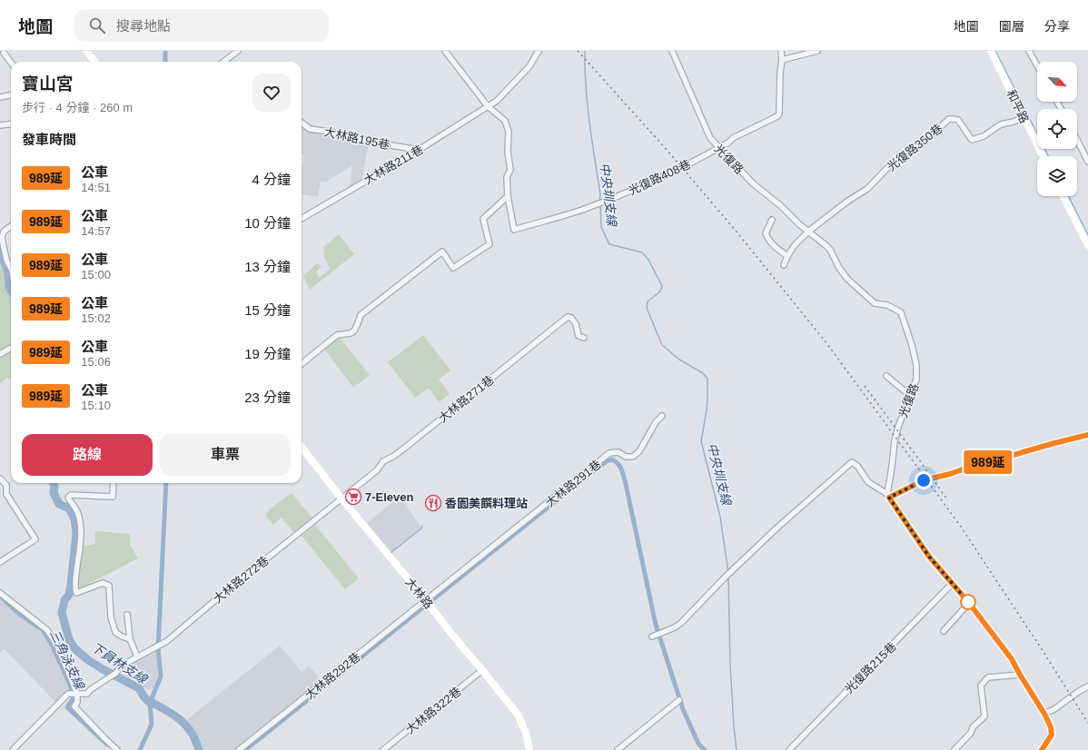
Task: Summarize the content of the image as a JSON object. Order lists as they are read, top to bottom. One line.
{"streets":{"street":["和平路","大林路195巷","光復路350巷","光復路","大林路211巷","光復路408巷","大林路271巷","大林路291巷","大林路272巷","大林路","光復路215巷","大林路292巷","大林路322巷"]},"crossings":[["和平路","光復路350巷"],["大林路195巷","大林路211巷"],["光復路350巷","光復路"],["光復路","光復路408巷"],["大林路271巷","大林路272巷"],["大林路271巷","大林路"],["大林路291巷","大林路"],["大林路291巷","大林路292巷"],["大林路272巷","大林路"],["大林路","大林路292巷"],["大林路","大林路322巷"]],"water":["中央圳支線","三角泳支線","下員林支線"],"places":{"supermarket":["7-Eleven"],"restaurant":["香園美饌料理站"]},"lines":["bus line 989延"],"north":"bottom right","page":{"header":"地圖","search":"搜尋地點","nav":["地圖","圖層","分享"],"on_map":"989延","heading":[["寶山宮","步行 · 4 分鐘 · 260 m"],"發車時間"],"list":[{"mark":"989延","name":"公車","note":"14:51","value":"4 分鐘"},{"mark":"989延","name":"公車","note":"14:57","value":"10 分鐘"},{"mark":"989延","name":"公車","note":"15:00","value":"13 分鐘"},{"mark":"989延","name":"公車","note":"15:02","value":"15 分鐘"},{"mark":"989延","name":"公車","note":"15:06","value":"19 分鐘"},{"mark":"989延","name":"公車","note":"15:10","value":"23 分鐘"}],"buttons":["路線","車票"]}}
